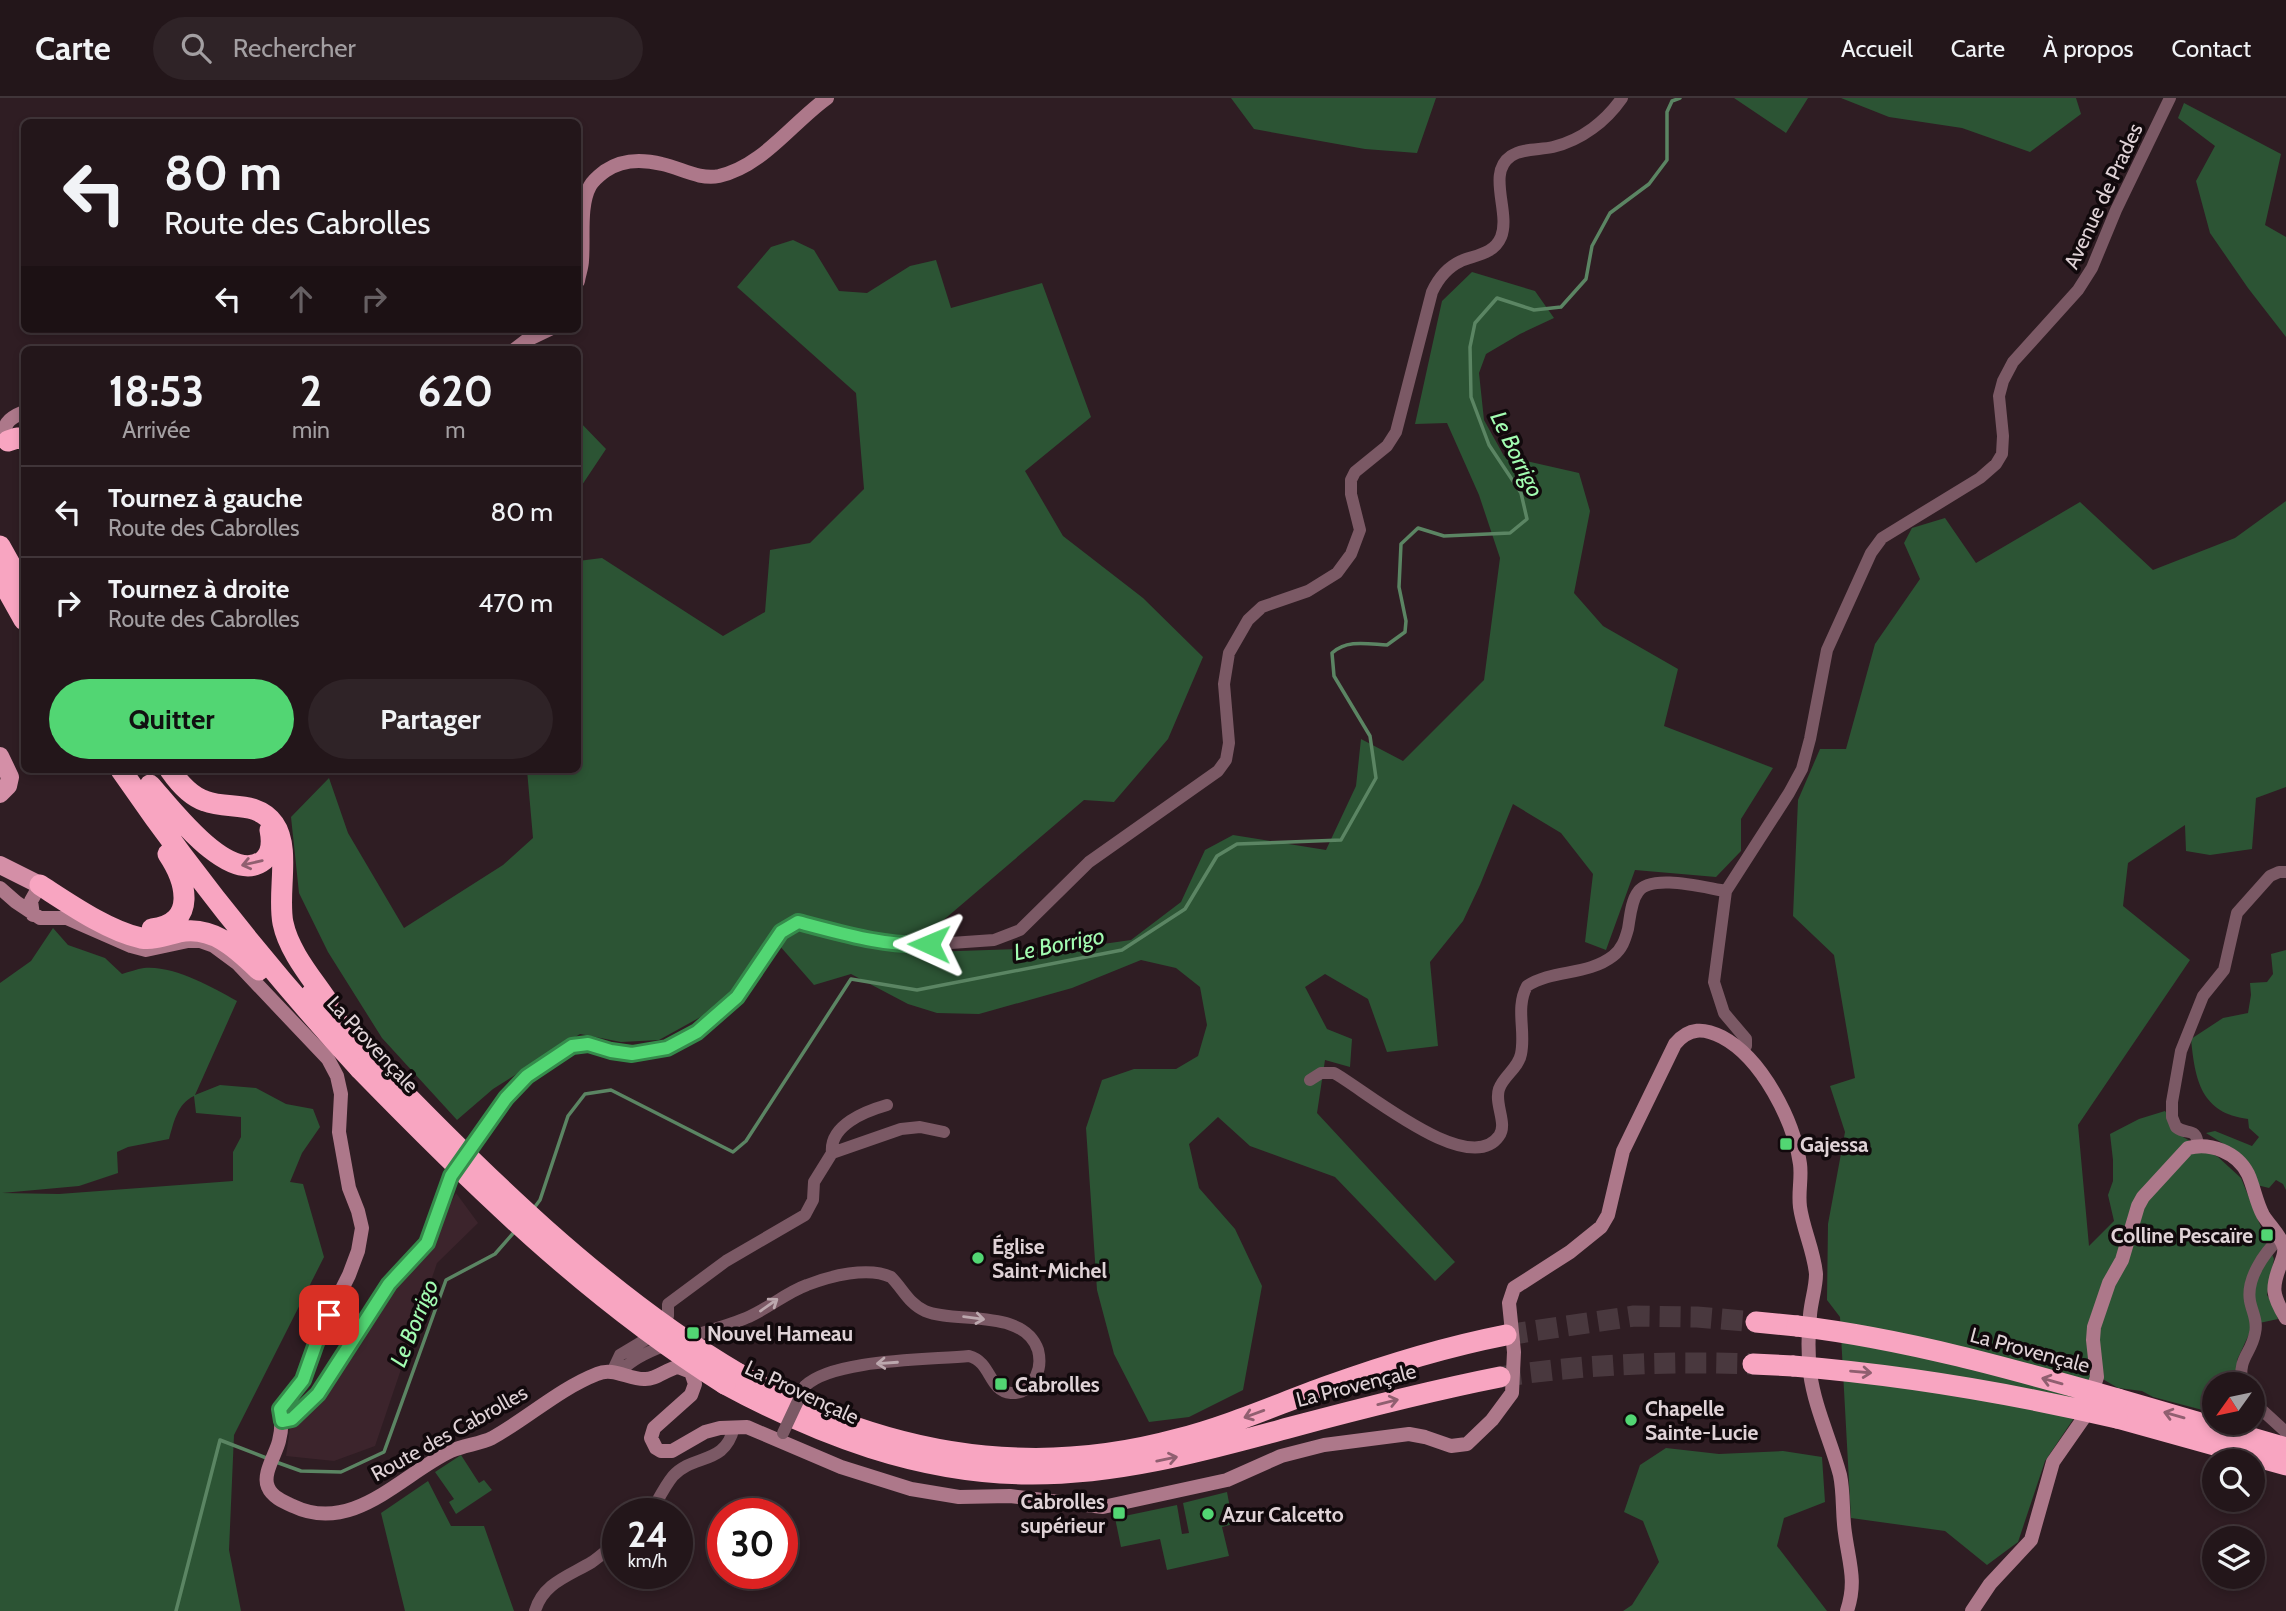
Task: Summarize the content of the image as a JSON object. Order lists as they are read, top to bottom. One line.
{"streets":{"highway":["La Provençale"],"street":["Avenue de Prades","Route des Cabrolles"]},"crossings":[["Avenue de Prades","Route des Cabrolles"]],"water":["Le Borrigo"],"places":{"transit":["Gajessa","Colline Pescaïre","Nouvel Hameau","Cabrolles","Cabrolles supérieur"],"other":["Église Saint-Michel","Chapelle Sainte-Lucie","Azur Calcetto"]},"north":"bottom left","page":{"header":"Carte","search":"Rechercher","nav":["Accueil","Carte","À propos","Contact"],"turn":["80 m","Route des Cabrolles"],"eta":["18:53","Arrivée","2","min","620","m"],"list":[{"name":"Tournez à gauche","note":"Route des Cabrolles","value":"80 m"},{"name":"Tournez à droite","note":"Route des Cabrolles","value":"470 m"}],"buttons":["Quitter","Partager"],"speed":"24 km/h","limit":"30"}}
